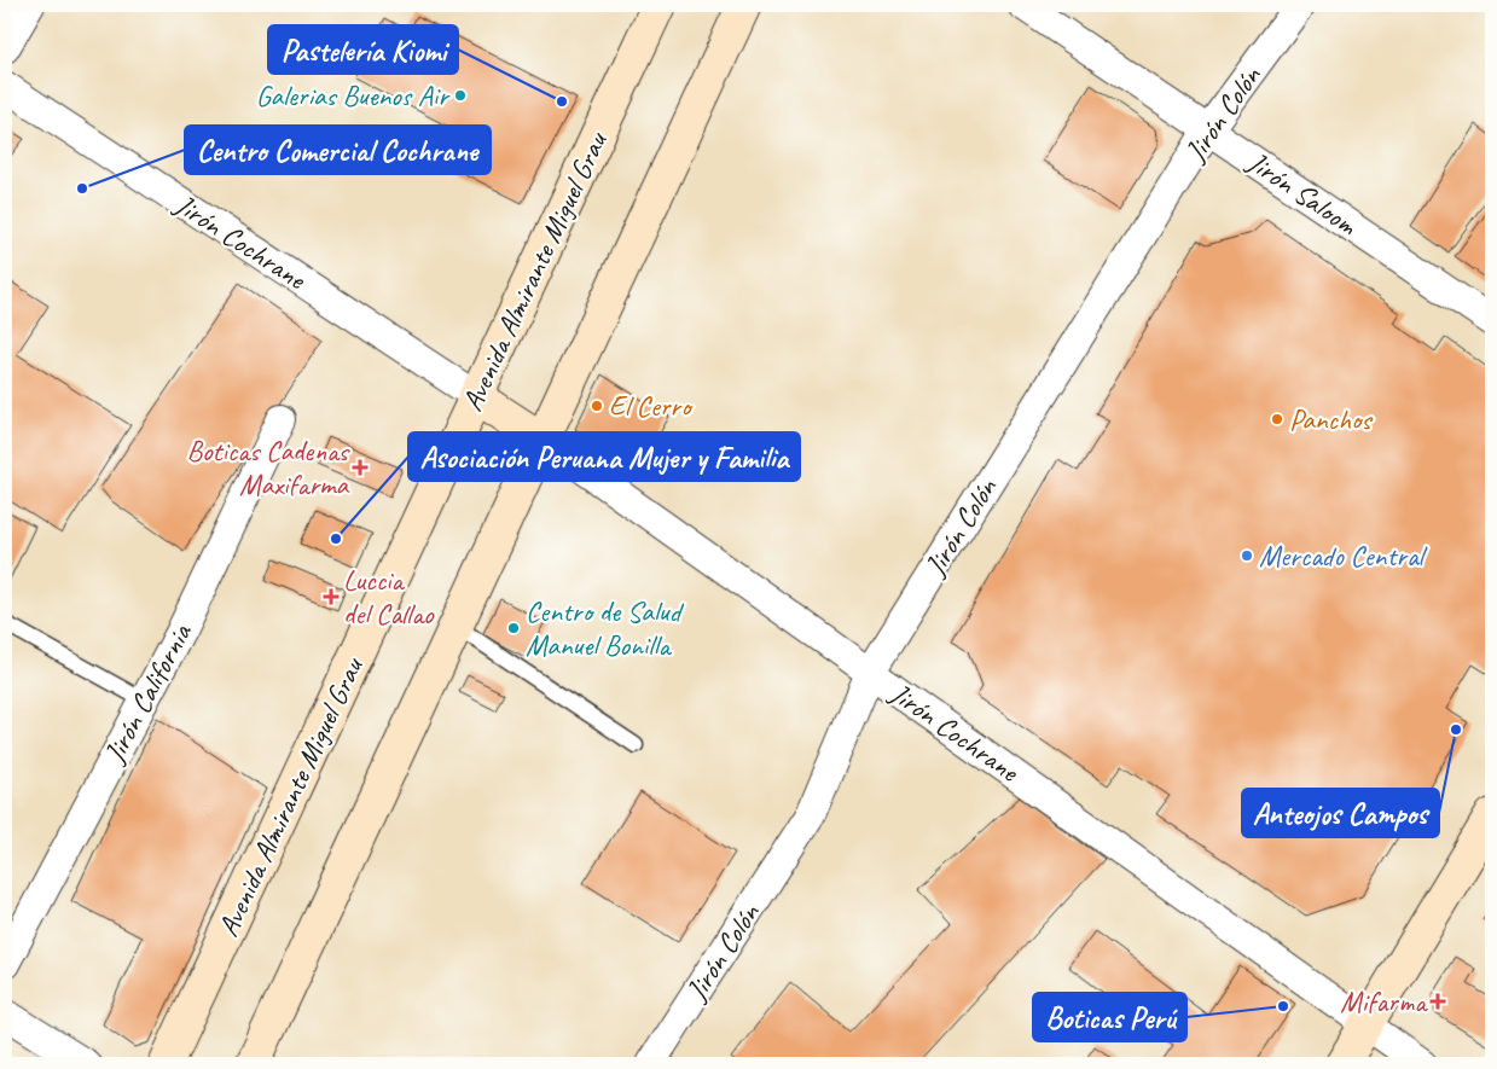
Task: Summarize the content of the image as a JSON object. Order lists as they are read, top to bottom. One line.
{"streets":{"main road":["Avenida Almirante Miguel Grau"],"street":["Jirón Colón","Jirón Saloom","Jirón Cochrane","Jirón California"]},"crossings":[["Jirón Colón","Jirón Saloom"],["Jirón Colón","Jirón Cochrane"],["Jirón Cochrane","Avenida Almirante Miguel Grau"]],"places":{"other":["Galerias Buenos Air","Pastelería Kiomi","Centro Comercial Cochrane","El Cerro","Panchos","Asociación Peruana Mujer y Familia","Mercado Central","Centro de Salud Manuel Bonilla","Anteojos Campos","Boticas Perú"],"health":["Boticas Cadenas Maxifarma","Luccia del Callao","Mifarma"]}}
